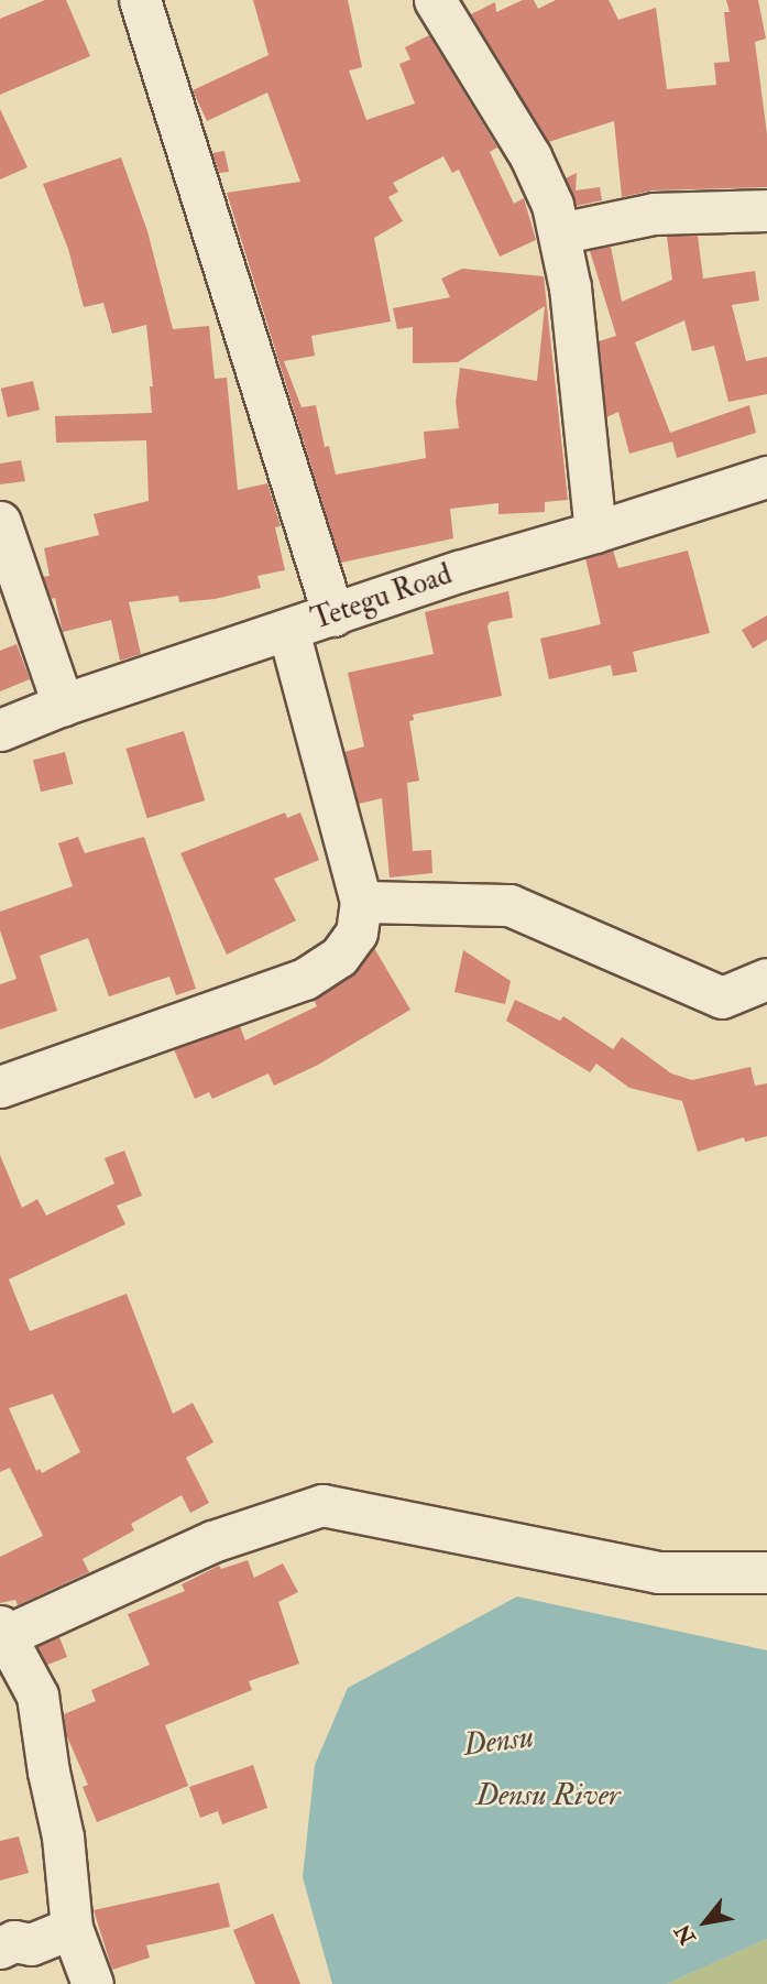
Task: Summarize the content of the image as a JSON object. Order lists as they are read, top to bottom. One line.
{"streets":{"street":["Tetegu Road"]},"water":["Densu","Densu River"],"north":"bottom left"}
